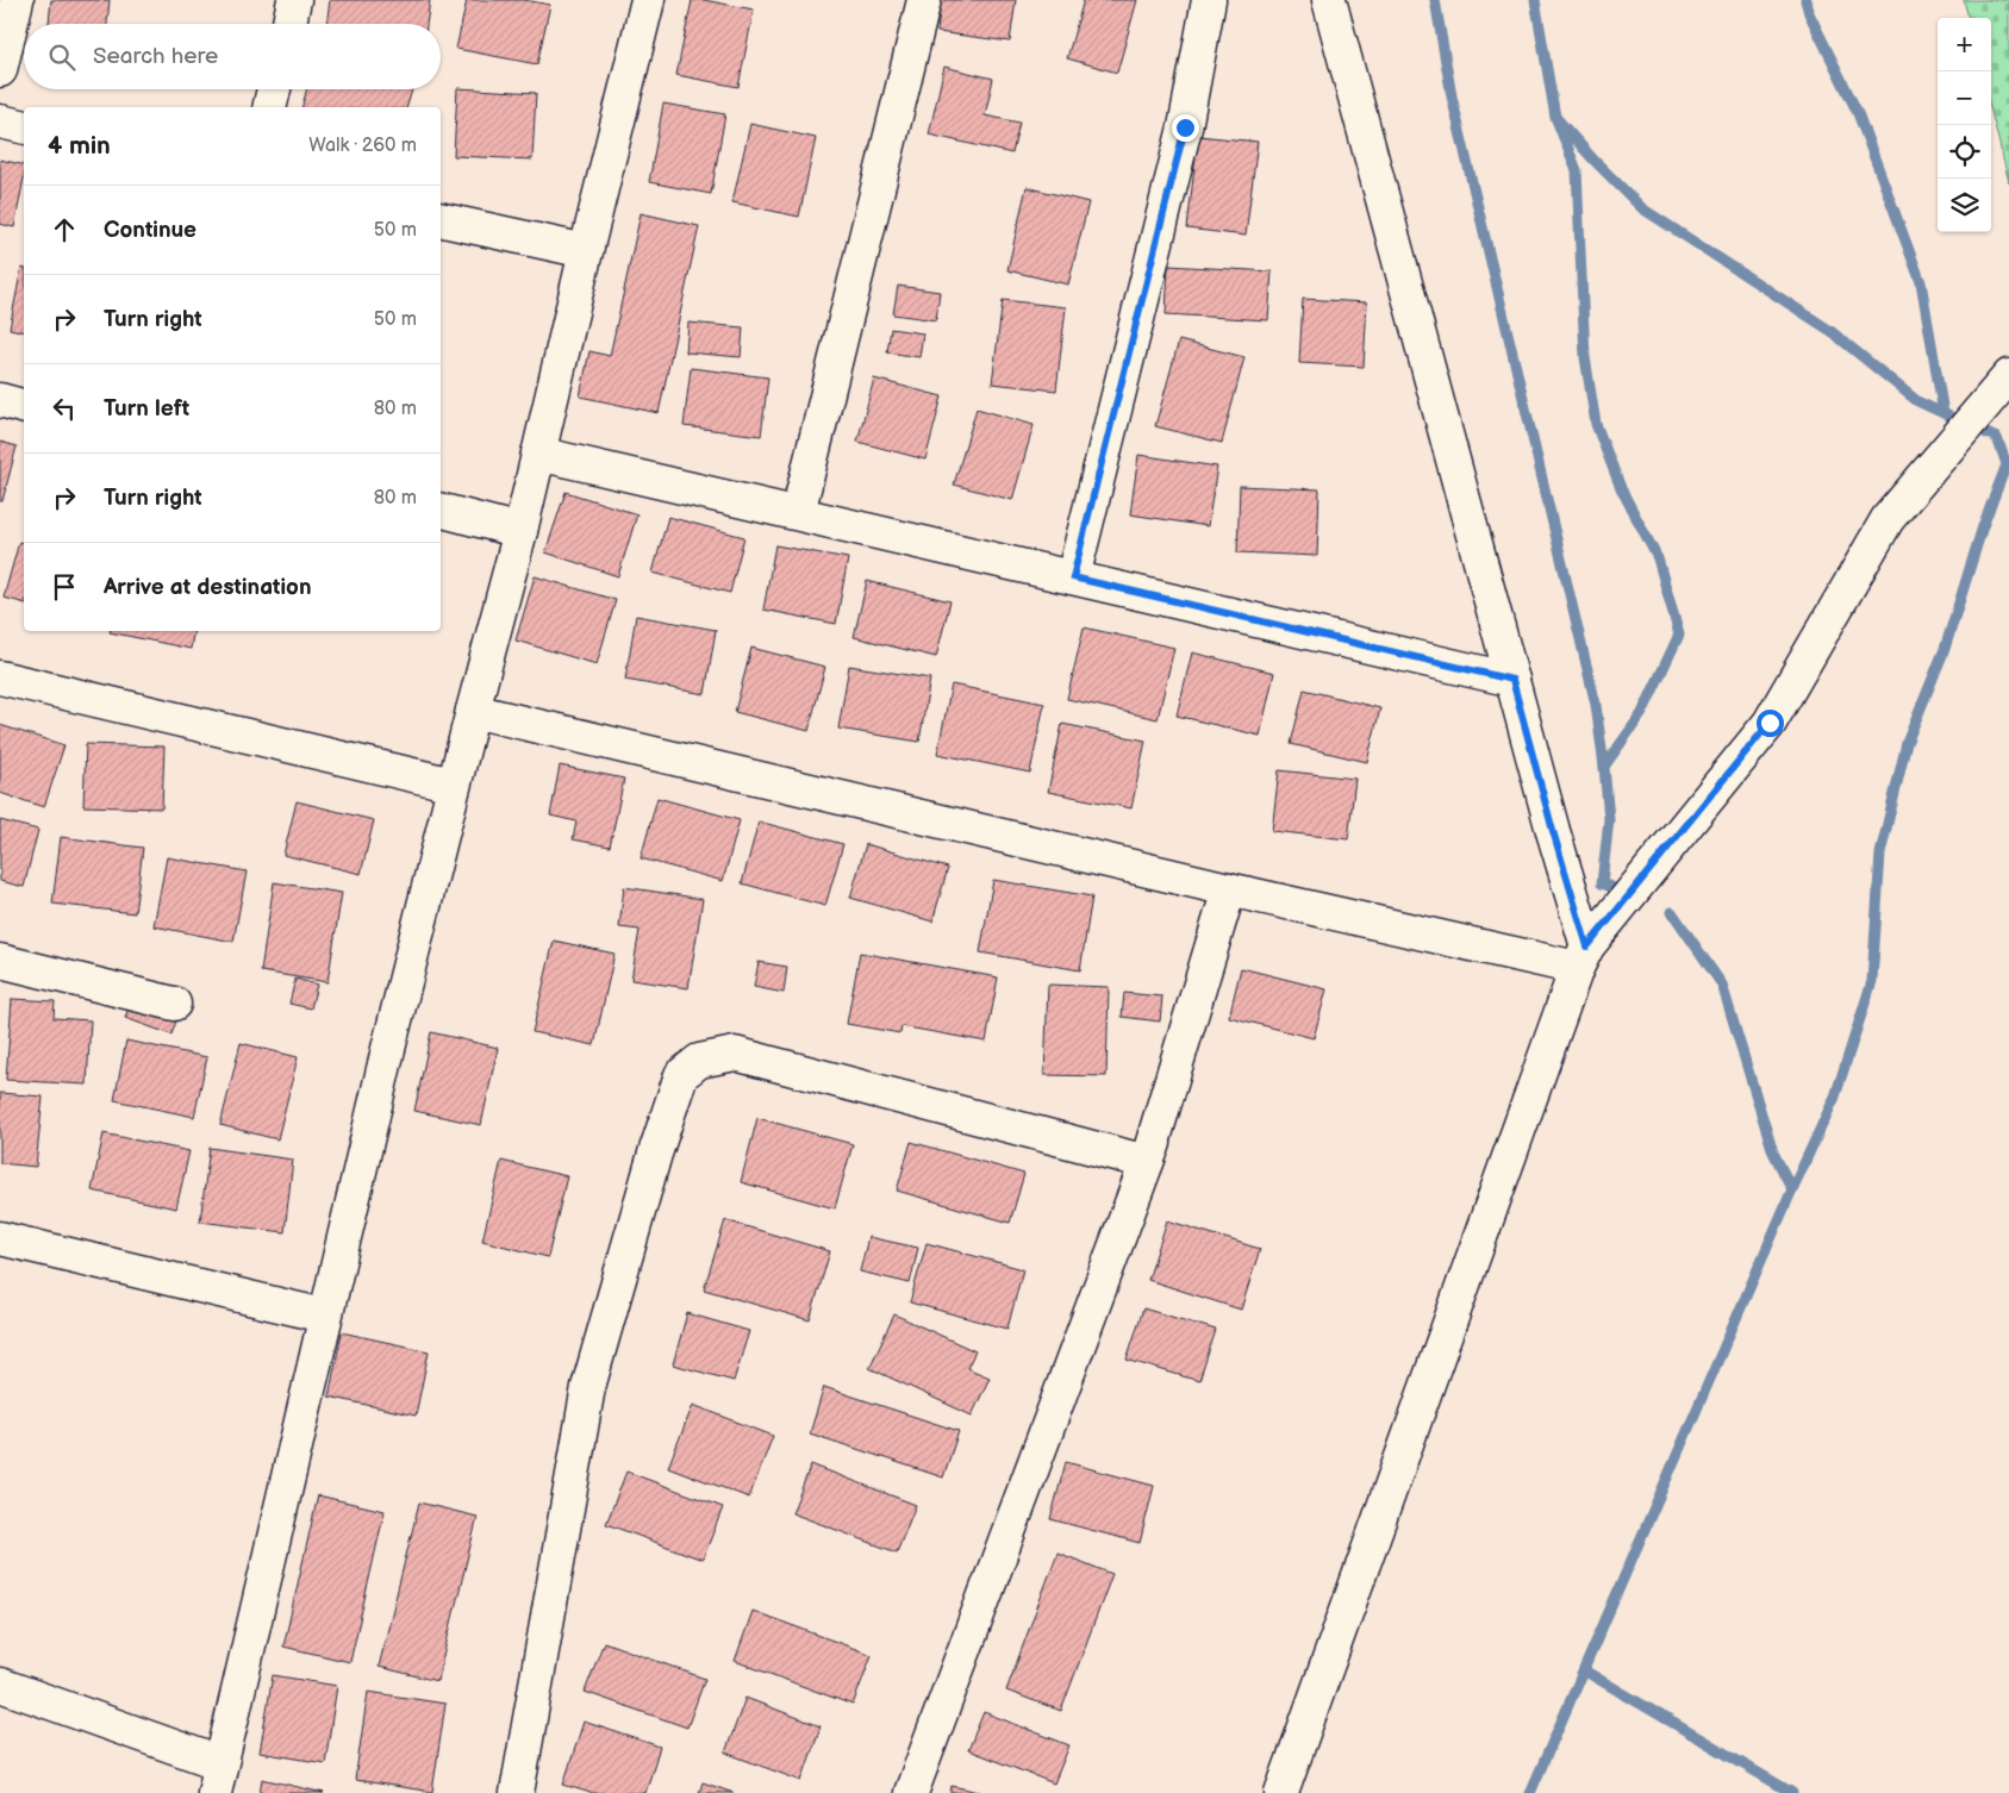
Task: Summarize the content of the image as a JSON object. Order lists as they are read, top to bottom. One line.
{"page":{"map_buttons":["+","−"],"search":"Search here","heading":["4 min","Walk · 260 m"],"list":[["Continue","50 m"],["Turn right","50 m"],["Turn left","80 m"],["Turn right","80 m"],"Arrive at destination"]}}
